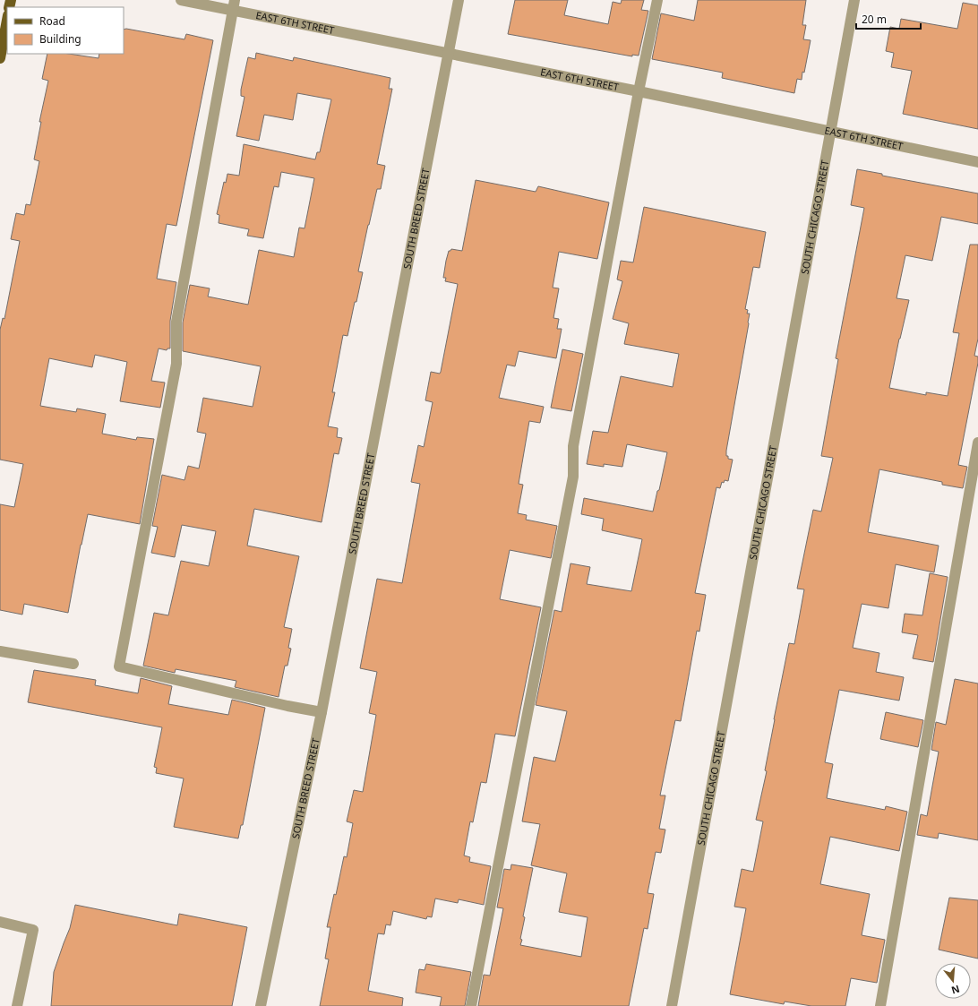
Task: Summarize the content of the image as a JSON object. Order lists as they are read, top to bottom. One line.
{"streets":{"street":["EAST 6TH STREET","SOUTH CHICAGO STREET","SOUTH BREED STREET"]},"crossings":[["EAST 6TH STREET","SOUTH CHICAGO STREET"],["EAST 6TH STREET","SOUTH BREED STREET"]],"legend":["Road","Building"],"scale_bar":"20 m","north":"bottom"}
